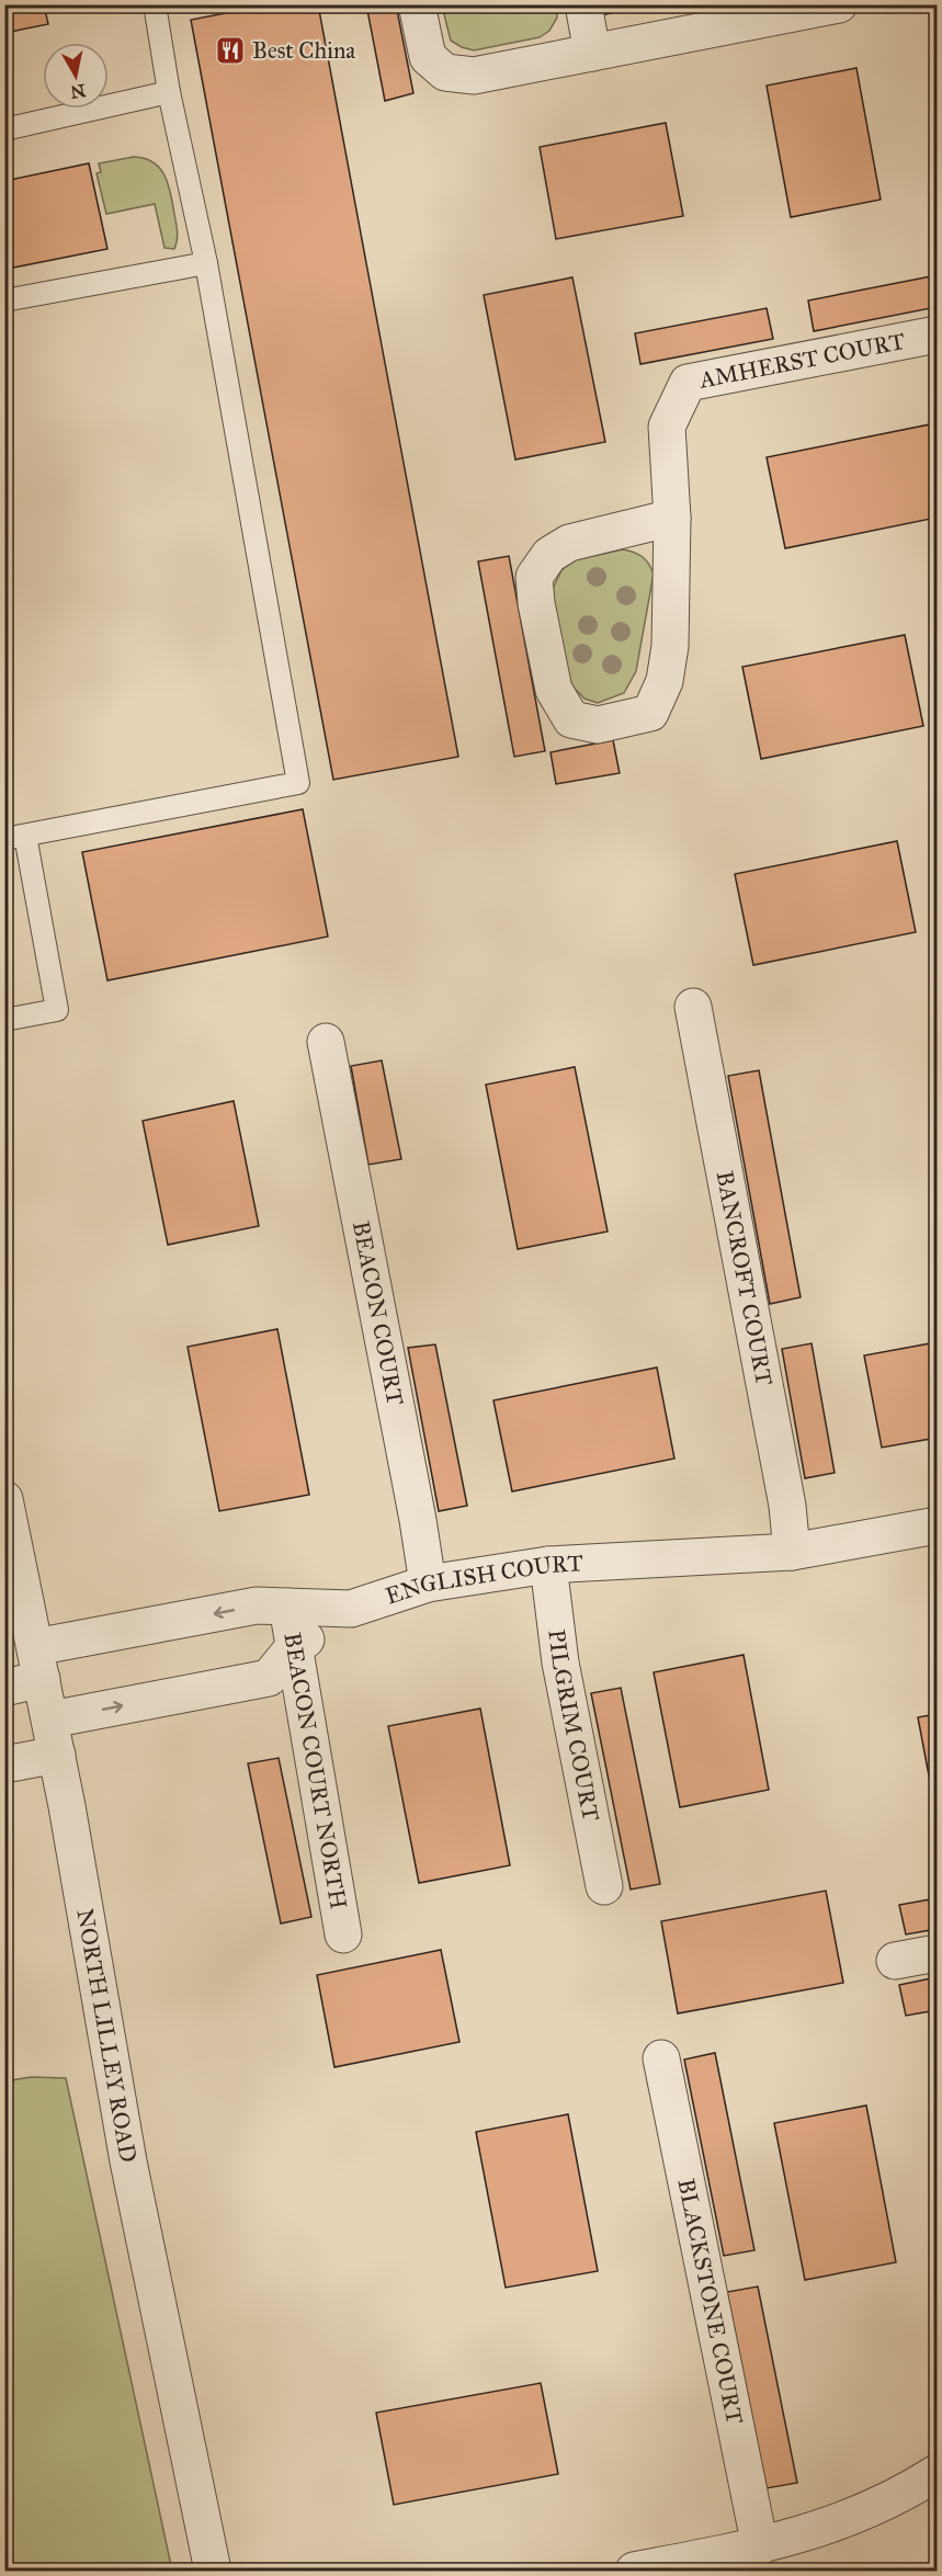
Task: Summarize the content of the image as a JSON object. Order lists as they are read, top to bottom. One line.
{"streets":{"street":["AMHERST COURT","BANCROFT COURT","BEACON COURT","ENGLISH COURT","PILGRIM COURT","BEACON COURT NORTH","NORTH LILLEY ROAD","BLACKSTONE COURT"]},"crossings":[["BANCROFT COURT","ENGLISH COURT"],["BEACON COURT","ENGLISH COURT"],["ENGLISH COURT","PILGRIM COURT"],["ENGLISH COURT","BEACON COURT NORTH"],["ENGLISH COURT","NORTH LILLEY ROAD"]],"places":{"restaurant":["Best China"]},"north":"bottom"}
